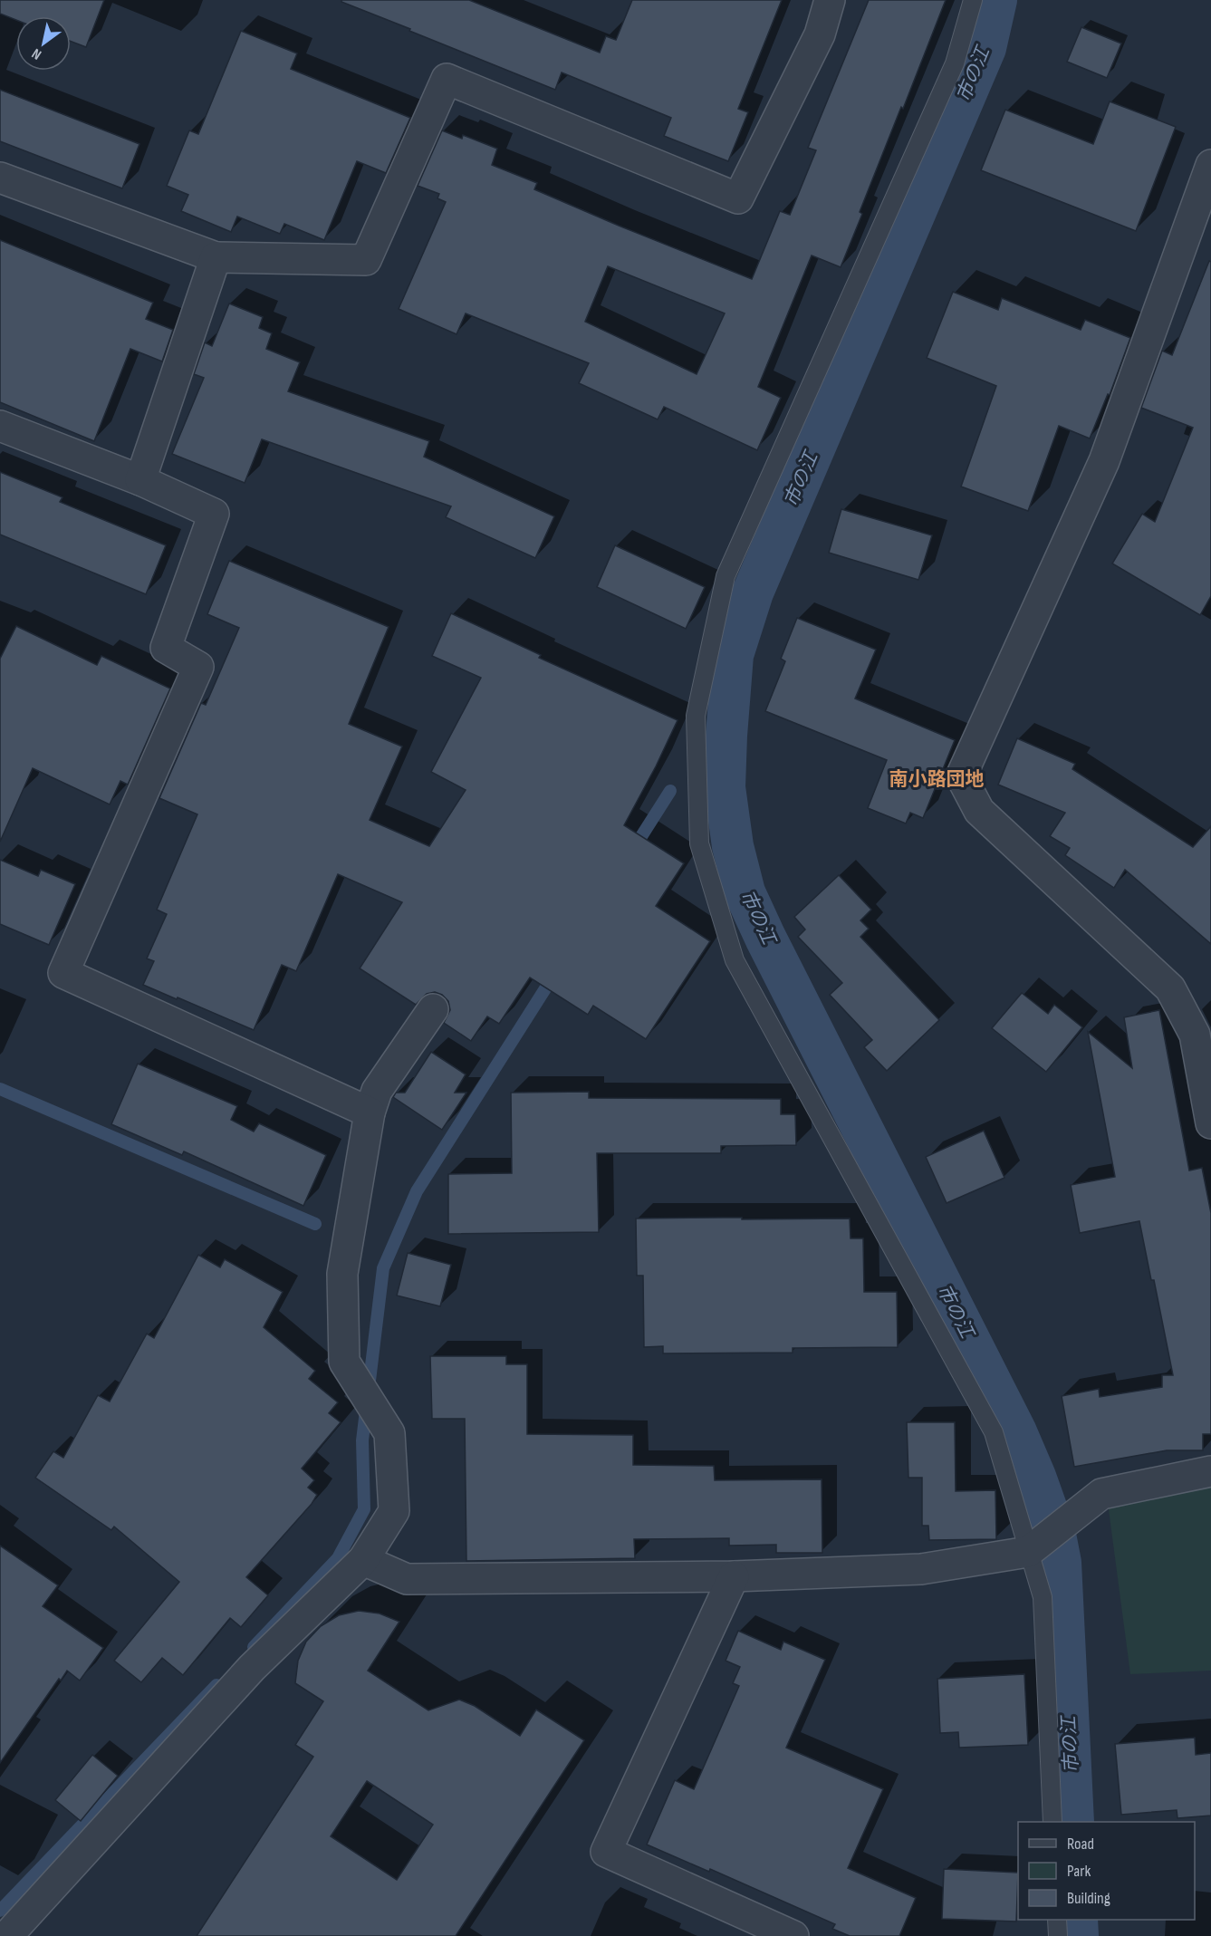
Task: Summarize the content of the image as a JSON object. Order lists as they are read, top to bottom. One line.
{"districts":["南小路団地"],"water":["市の江"],"legend":["Road","Park","Building"],"north":"bottom left"}
